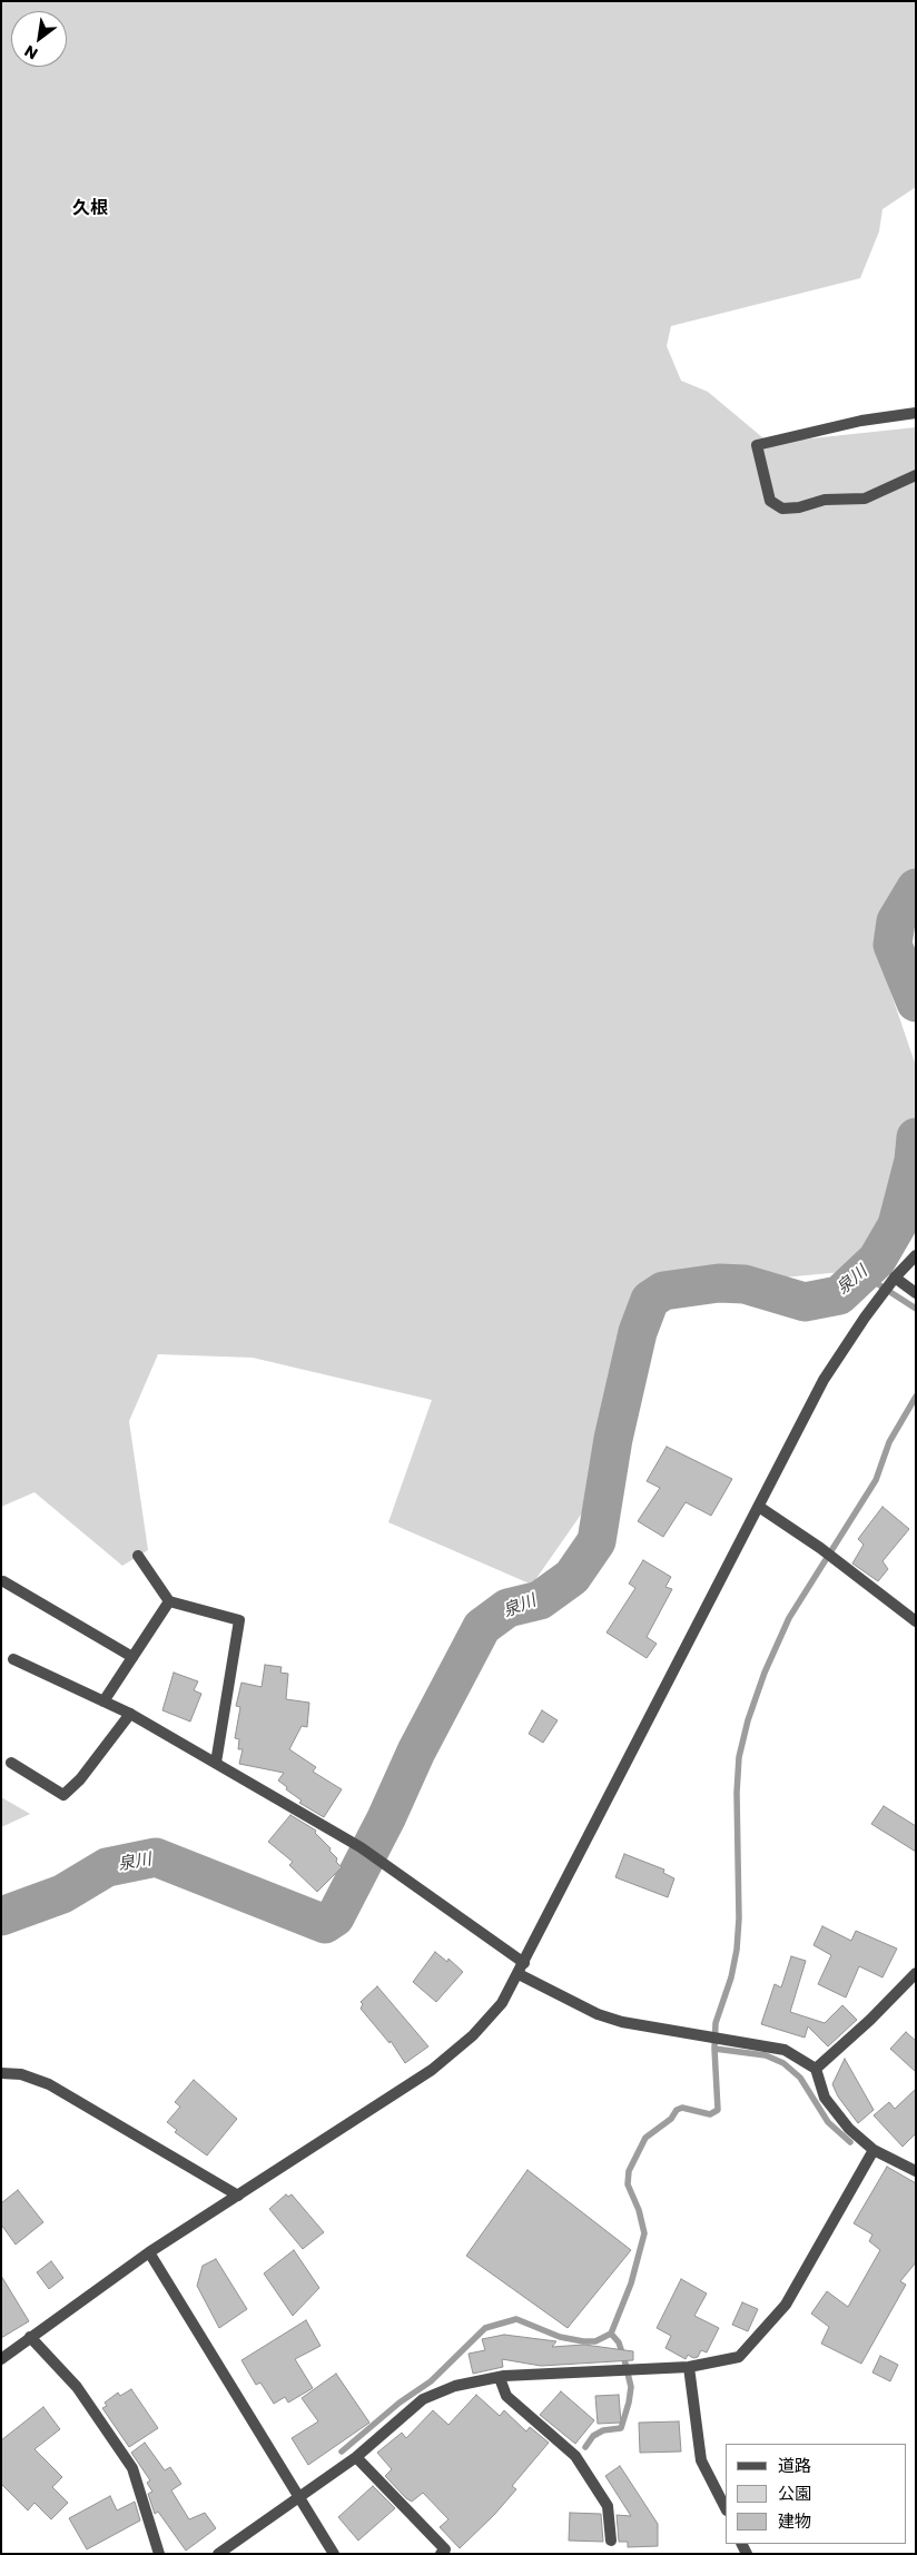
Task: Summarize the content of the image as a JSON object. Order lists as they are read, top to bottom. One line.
{"districts":["久根"],"water":["泉川"],"legend":["道路","公園","建物"],"north":"bottom left"}
